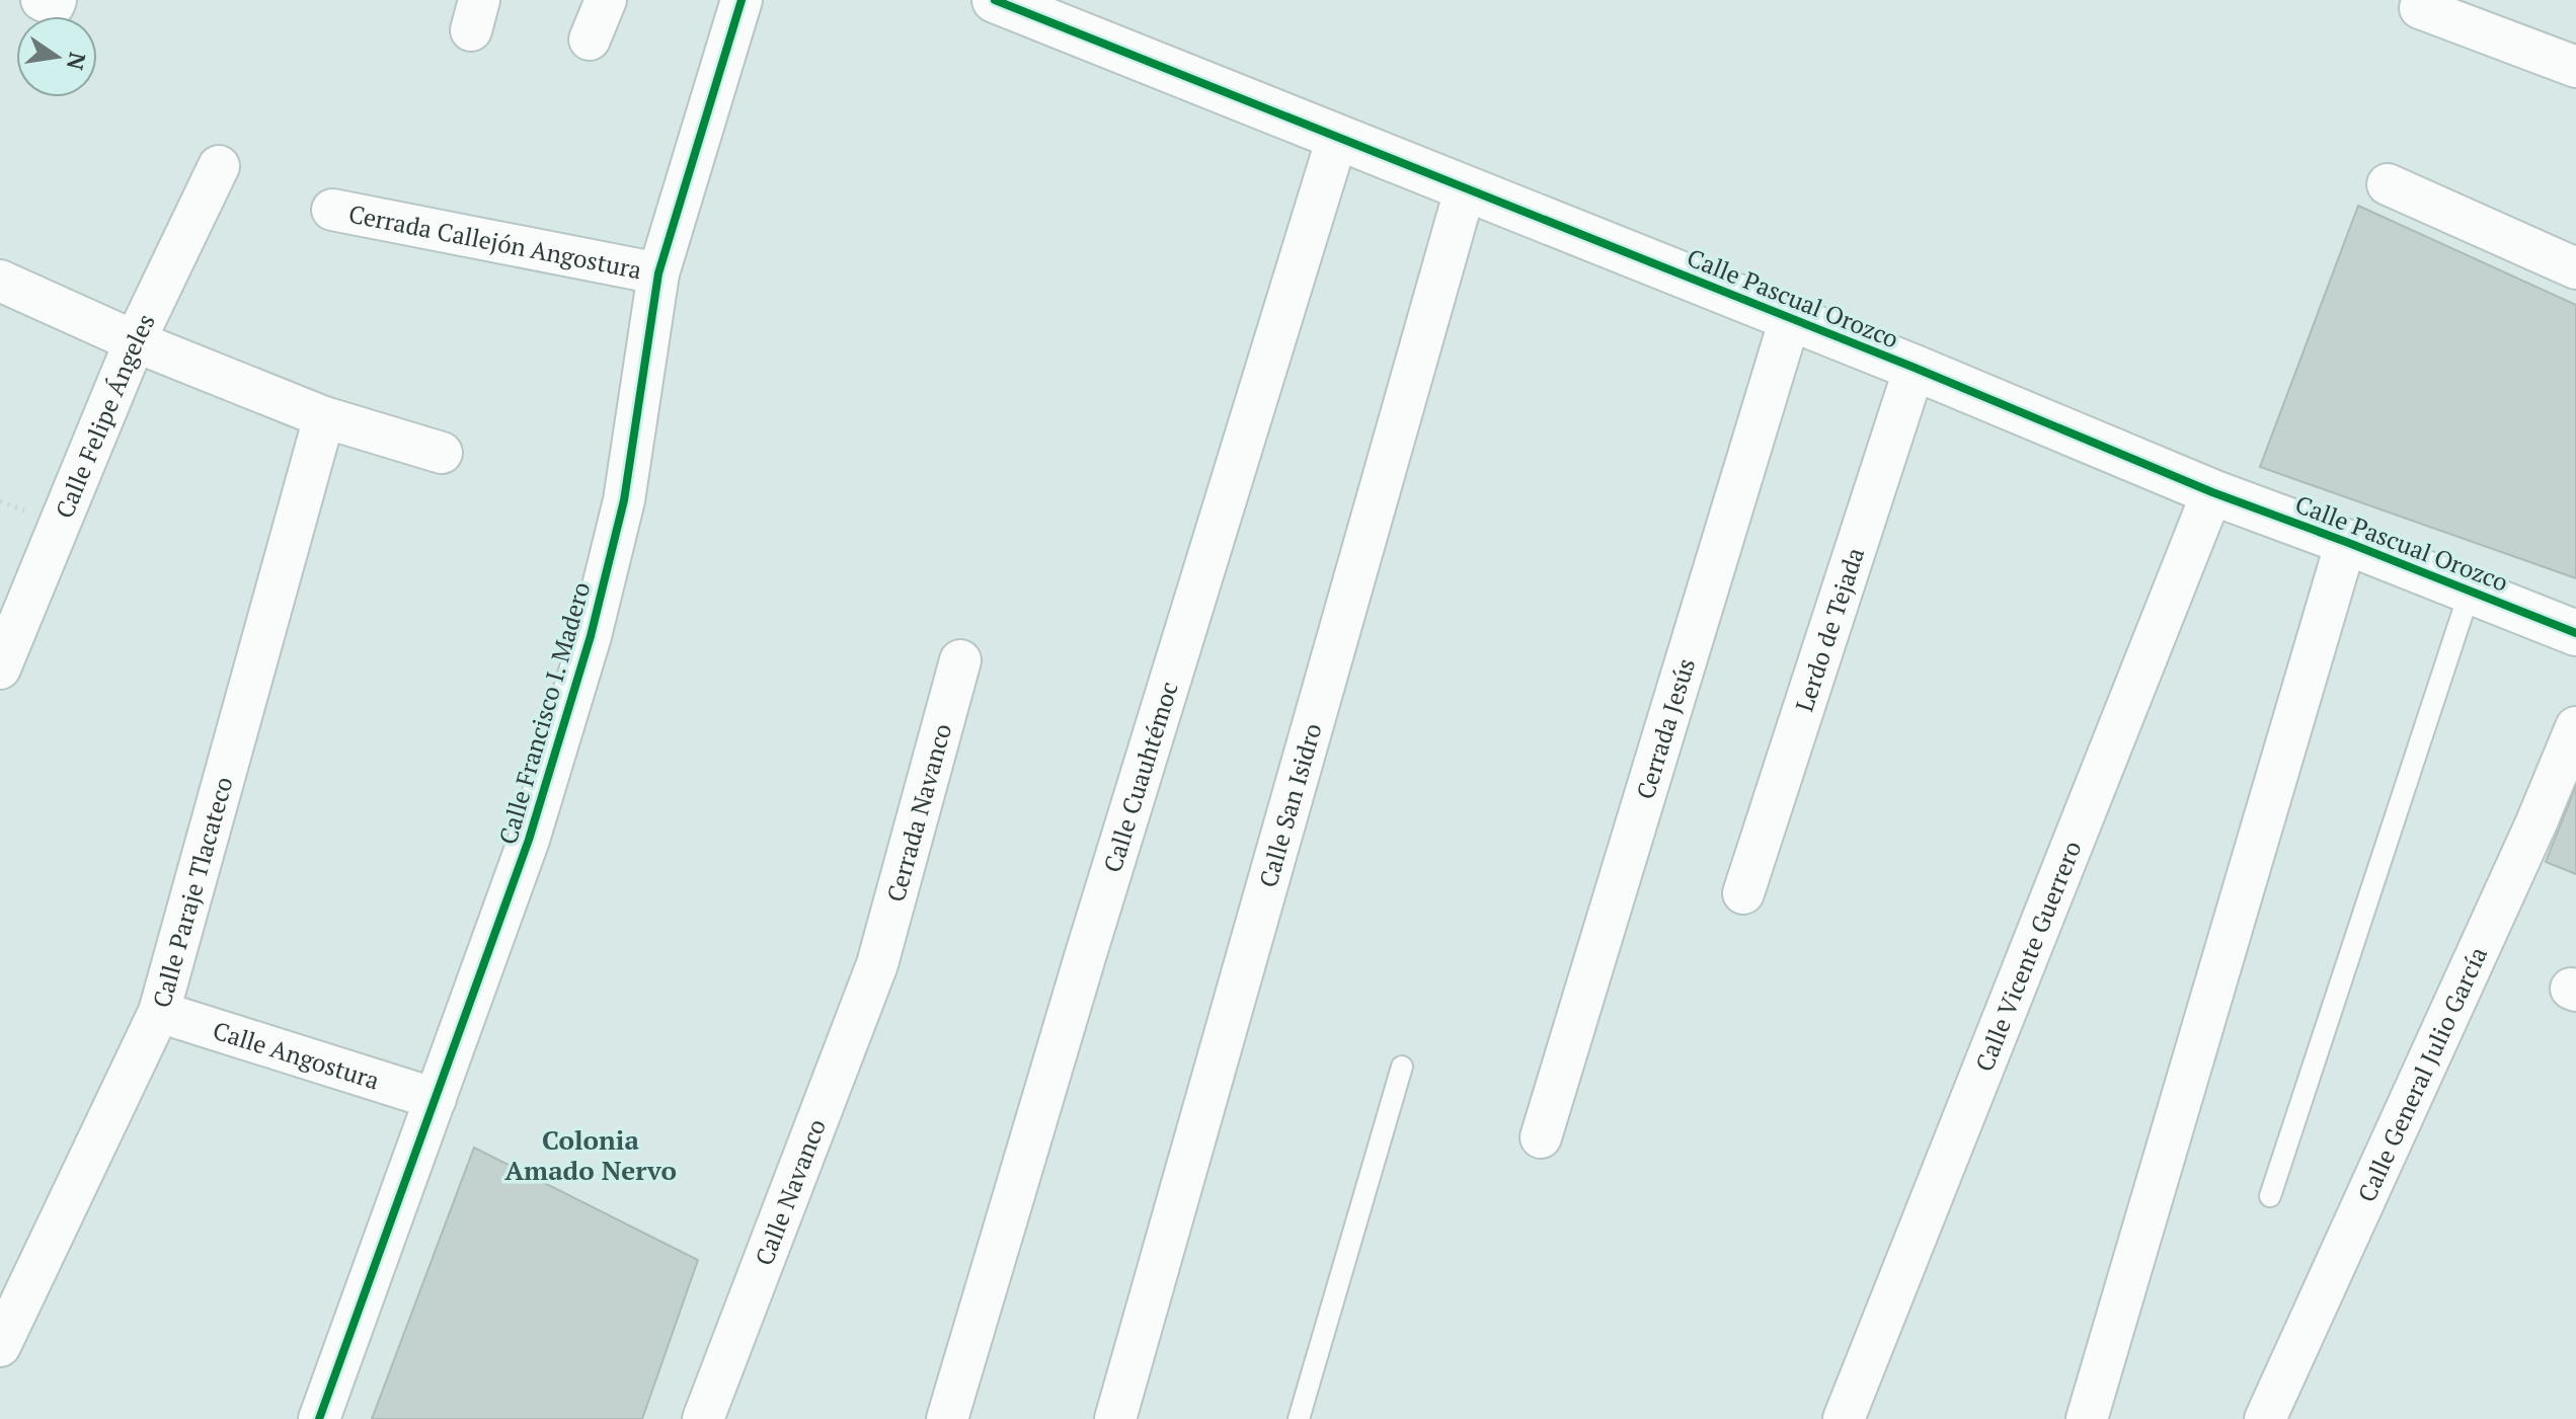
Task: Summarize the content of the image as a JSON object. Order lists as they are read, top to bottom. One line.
{"streets":{"street":["Cerrada Callejón Angostura","Calle Pascual Orozco","Calle Felipe Ángeles","Lerdo de Tejada","Calle Francisco I. Madero","Cerrada Jesús","Calle Cuauhtémoc","Calle San Isidro","Cerrada Navanco","Calle Paraje Tlacateco","Calle Vicente Guerrero","Calle Angostura","Calle General Julio García","Calle Navanco"]},"crossings":[["Cerrada Callejón Angostura","Calle Francisco I. Madero"],["Calle Pascual Orozco","Lerdo de Tejada"],["Calle Pascual Orozco","Cerrada Jesús"],["Calle Pascual Orozco","Calle Cuauhtémoc"],["Calle Pascual Orozco","Calle San Isidro"],["Calle Pascual Orozco","Calle Vicente Guerrero"],["Calle Francisco I. Madero","Calle Angostura"],["Cerrada Navanco","Calle Navanco"],["Calle Paraje Tlacateco","Calle Angostura"]],"districts":["Colonia Amado Nervo"],"north":"right"}
